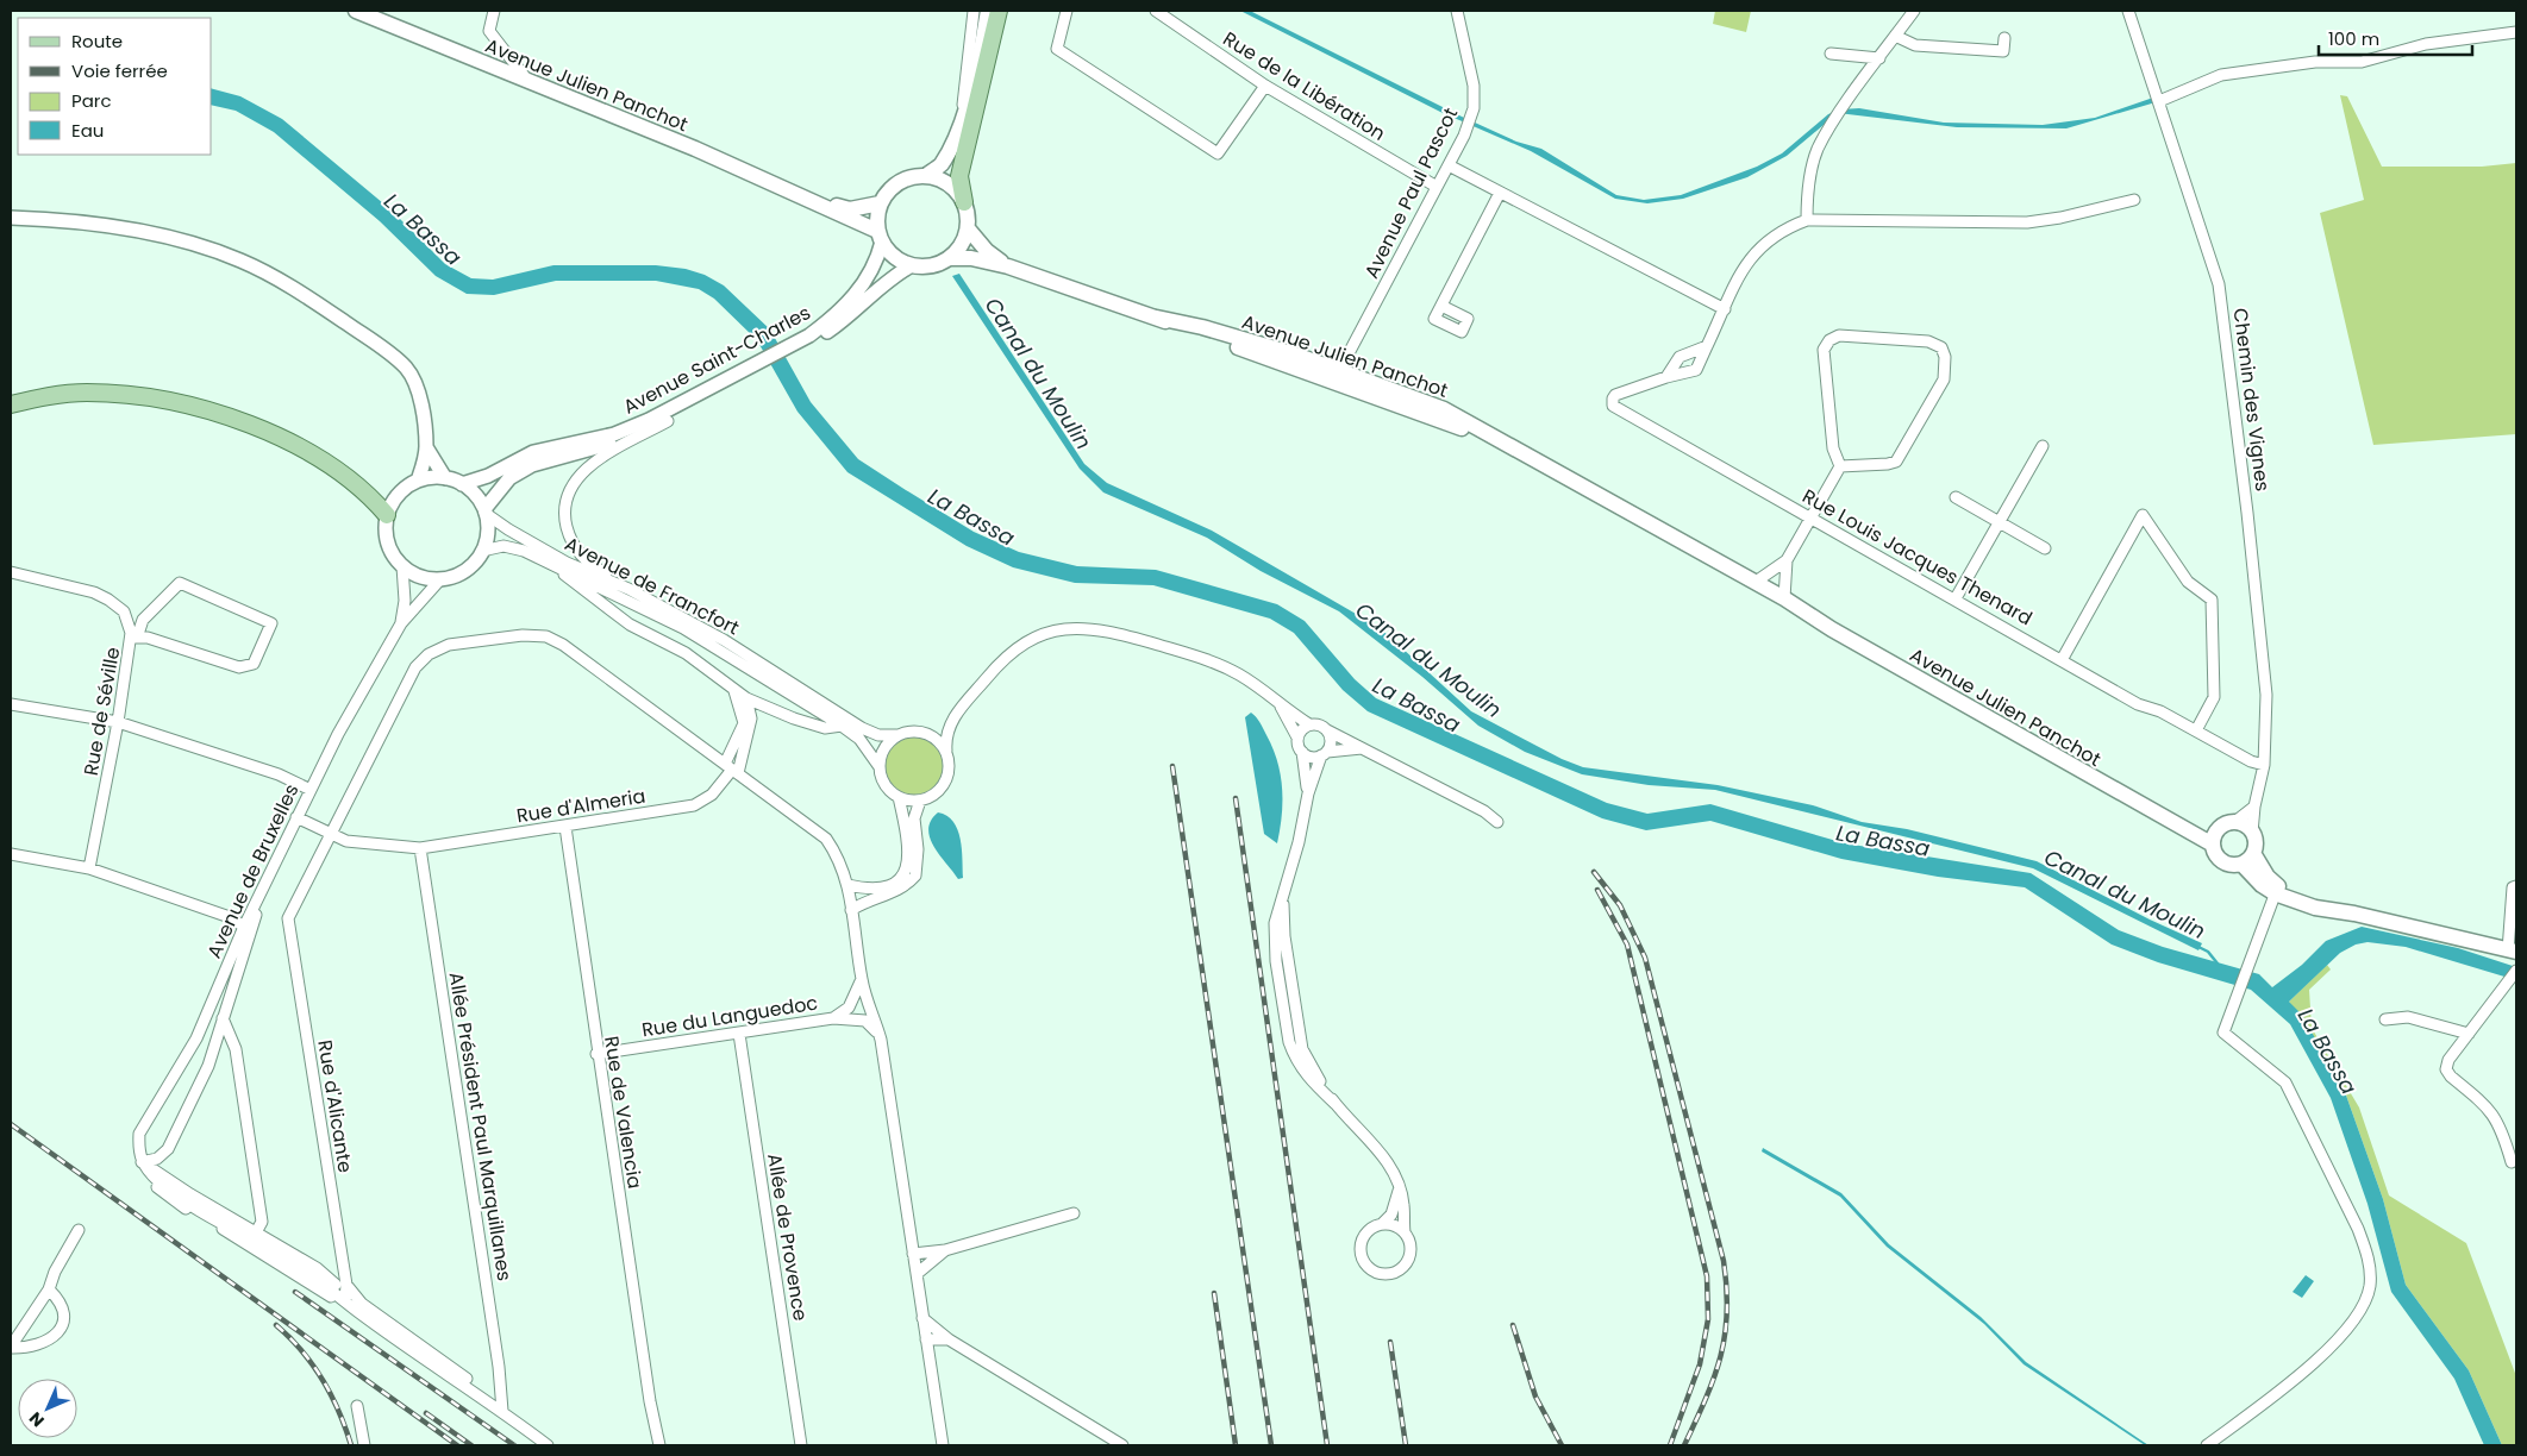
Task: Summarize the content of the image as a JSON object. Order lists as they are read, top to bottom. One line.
{"streets":{"main road":["Avenue Julien Panchot"],"street":["Rue de la Libération","Avenue Paul Pascot","Avenue Saint-Charles","Chemin des Vignes","Rue Louis Jacques Thenard","Avenue de Francfort","Rue de Séville","Rue d'Almeria","Avenue de Bruxelles","Rue du Languedoc","Rue d'Alicante","Rue de Valencia","Allée Président Paul Marquillanes","Allée de Provence"]},"crossings":[["Avenue Julien Panchot","Avenue Paul Pascot"],["Avenue Julien Panchot","Avenue Saint-Charles"],["Avenue Julien Panchot","Chemin des Vignes"],["Rue de la Libération","Avenue Paul Pascot"],["Avenue Saint-Charles","Avenue de Francfort"],["Avenue Saint-Charles","Avenue de Bruxelles"],["Chemin des Vignes","Rue Louis Jacques Thenard"],["Avenue de Francfort","Avenue de Bruxelles"],["Rue d'Almeria","Avenue de Bruxelles"],["Rue d'Almeria","Rue d'Alicante"],["Rue d'Almeria","Rue de Valencia"],["Rue d'Almeria","Allée Président Paul Marquillanes"],["Rue du Languedoc","Rue de Valencia"],["Rue du Languedoc","Allée de Provence"]],"water":["La Bassa","Canal du Moulin"],"legend":["Route","Voie ferrée","Parc","Eau"],"scale_bar":"100 m","north":"bottom left"}
